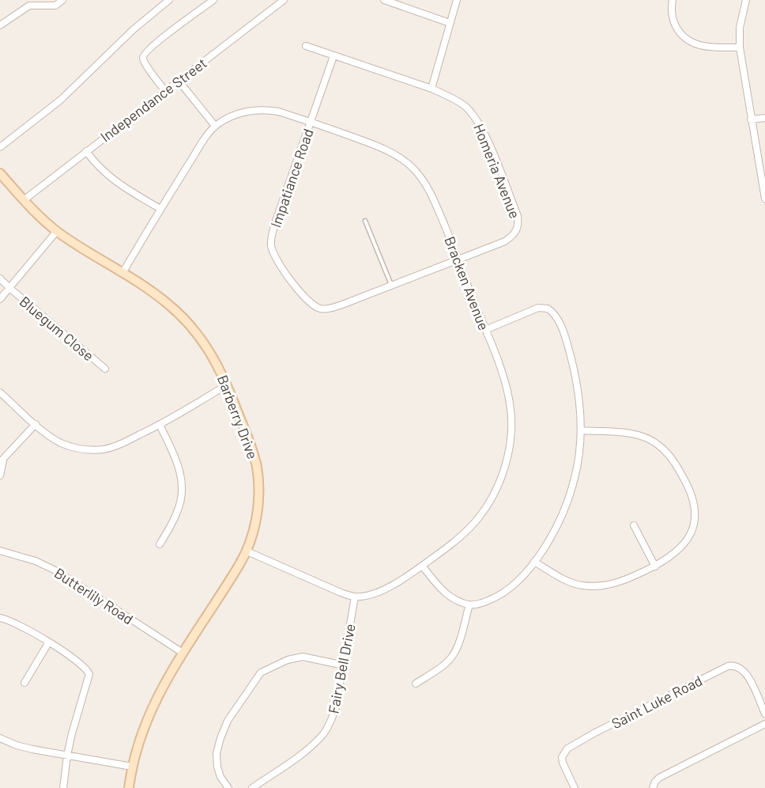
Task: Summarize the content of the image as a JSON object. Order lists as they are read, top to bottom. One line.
{"streets":{"street":["Independance Street","Homeria Avenue","Impatiance Road","Bracken Avenue","Bluegum Close","Barberry Drive","Butterlily Road","Fairy Bell Drive","Saint Luke Road"]},"crossings":[["Independance Street","Barberry Drive"],["Homeria Avenue","Impatiance Road"],["Homeria Avenue","Bracken Avenue"],["Impatiance Road","Bracken Avenue"],["Bracken Avenue","Barberry Drive"],["Bracken Avenue","Fairy Bell Drive"],["Barberry Drive","Butterlily Road"]]}
